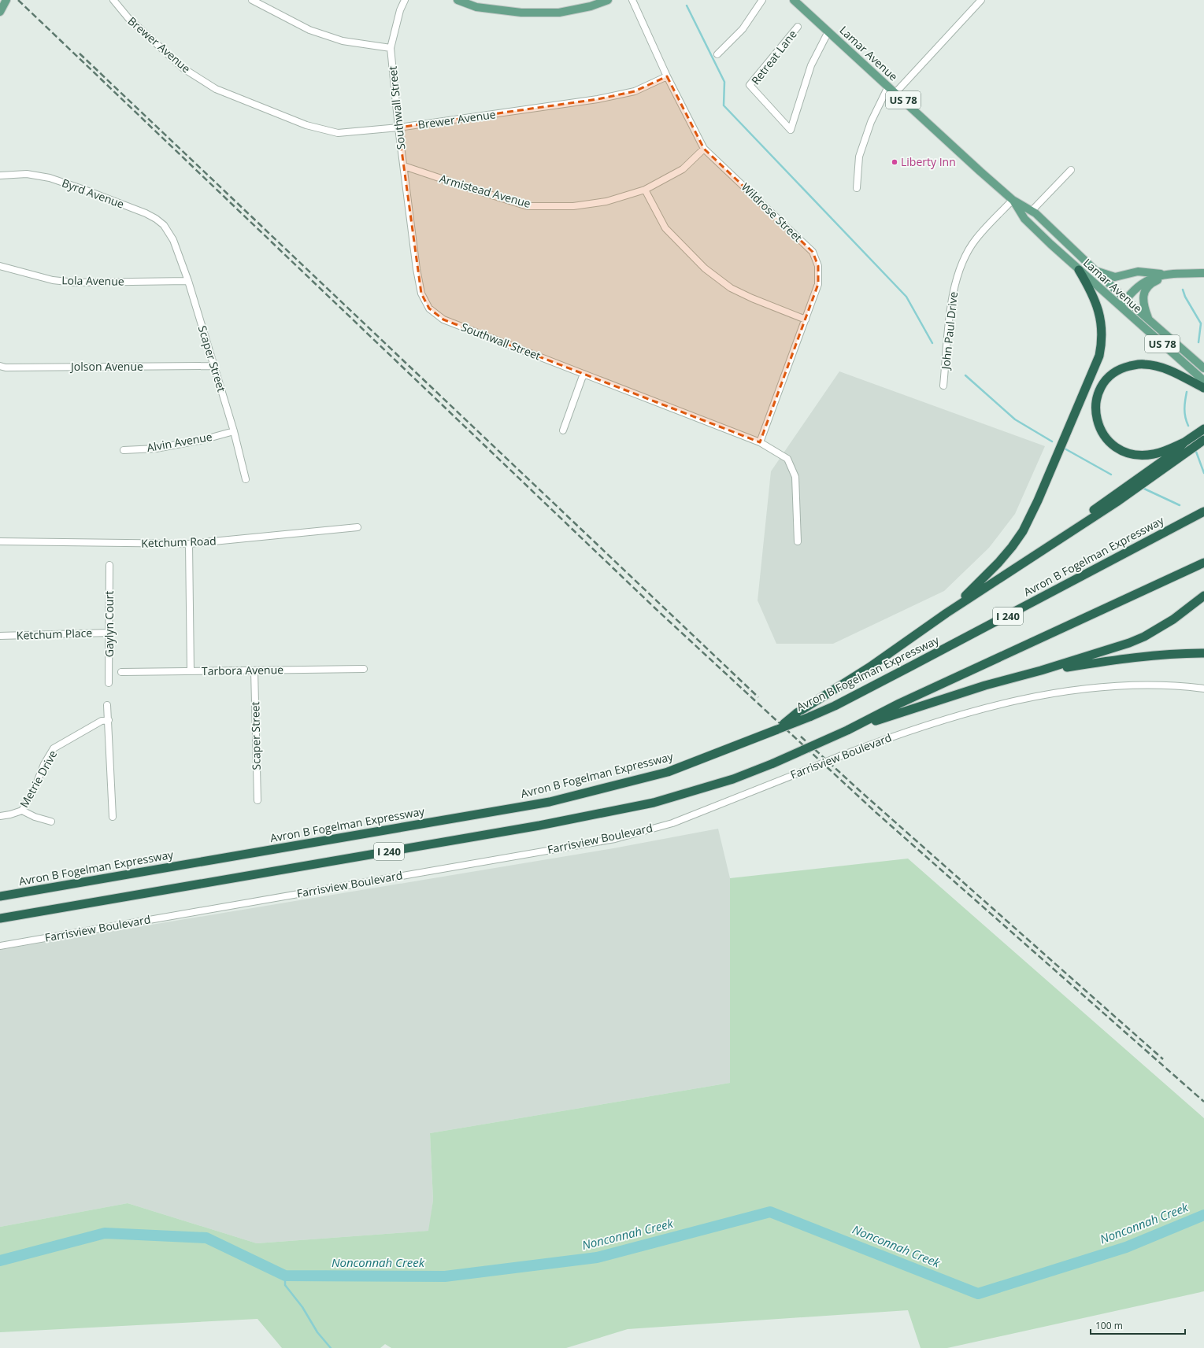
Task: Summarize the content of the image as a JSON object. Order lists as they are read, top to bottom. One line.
{"streets":{"highway":["Avron B Fogelman Expressway","I 240"],"main road":["Lamar Avenue","US 78"],"street":["Brewer Avenue","Retreat Lane","Southwall Street","Armistead Avenue","Byrd Avenue","Wildrose Street","Lola Avenue","John Paul Drive","Scaper Street","Jolson Avenue","Alvin Avenue","Ketchum Road","Gaylyn Court","Ketchum Place","Tarbora Avenue","Farrisview Boulevard","Metrie Drive"]},"crossings":[["Brewer Avenue","Southwall Street"],["Brewer Avenue","Wildrose Street"],["Lamar Avenue","Retreat Lane"],["Lamar Avenue","John Paul Drive"],["Southwall Street","Armistead Avenue"],["Southwall Street","Wildrose Street"],["Armistead Avenue","Wildrose Street"],["Byrd Avenue","Scaper Street"],["Lola Avenue","Scaper Street"],["Scaper Street","Jolson Avenue"],["Scaper Street","Alvin Avenue"],["Scaper Street","Tarbora Avenue"],["Gaylyn Court","Ketchum Place"]],"water":["Nonconnah Creek"],"places":["Liberty Inn"],"scale_bar":"100 m"}
